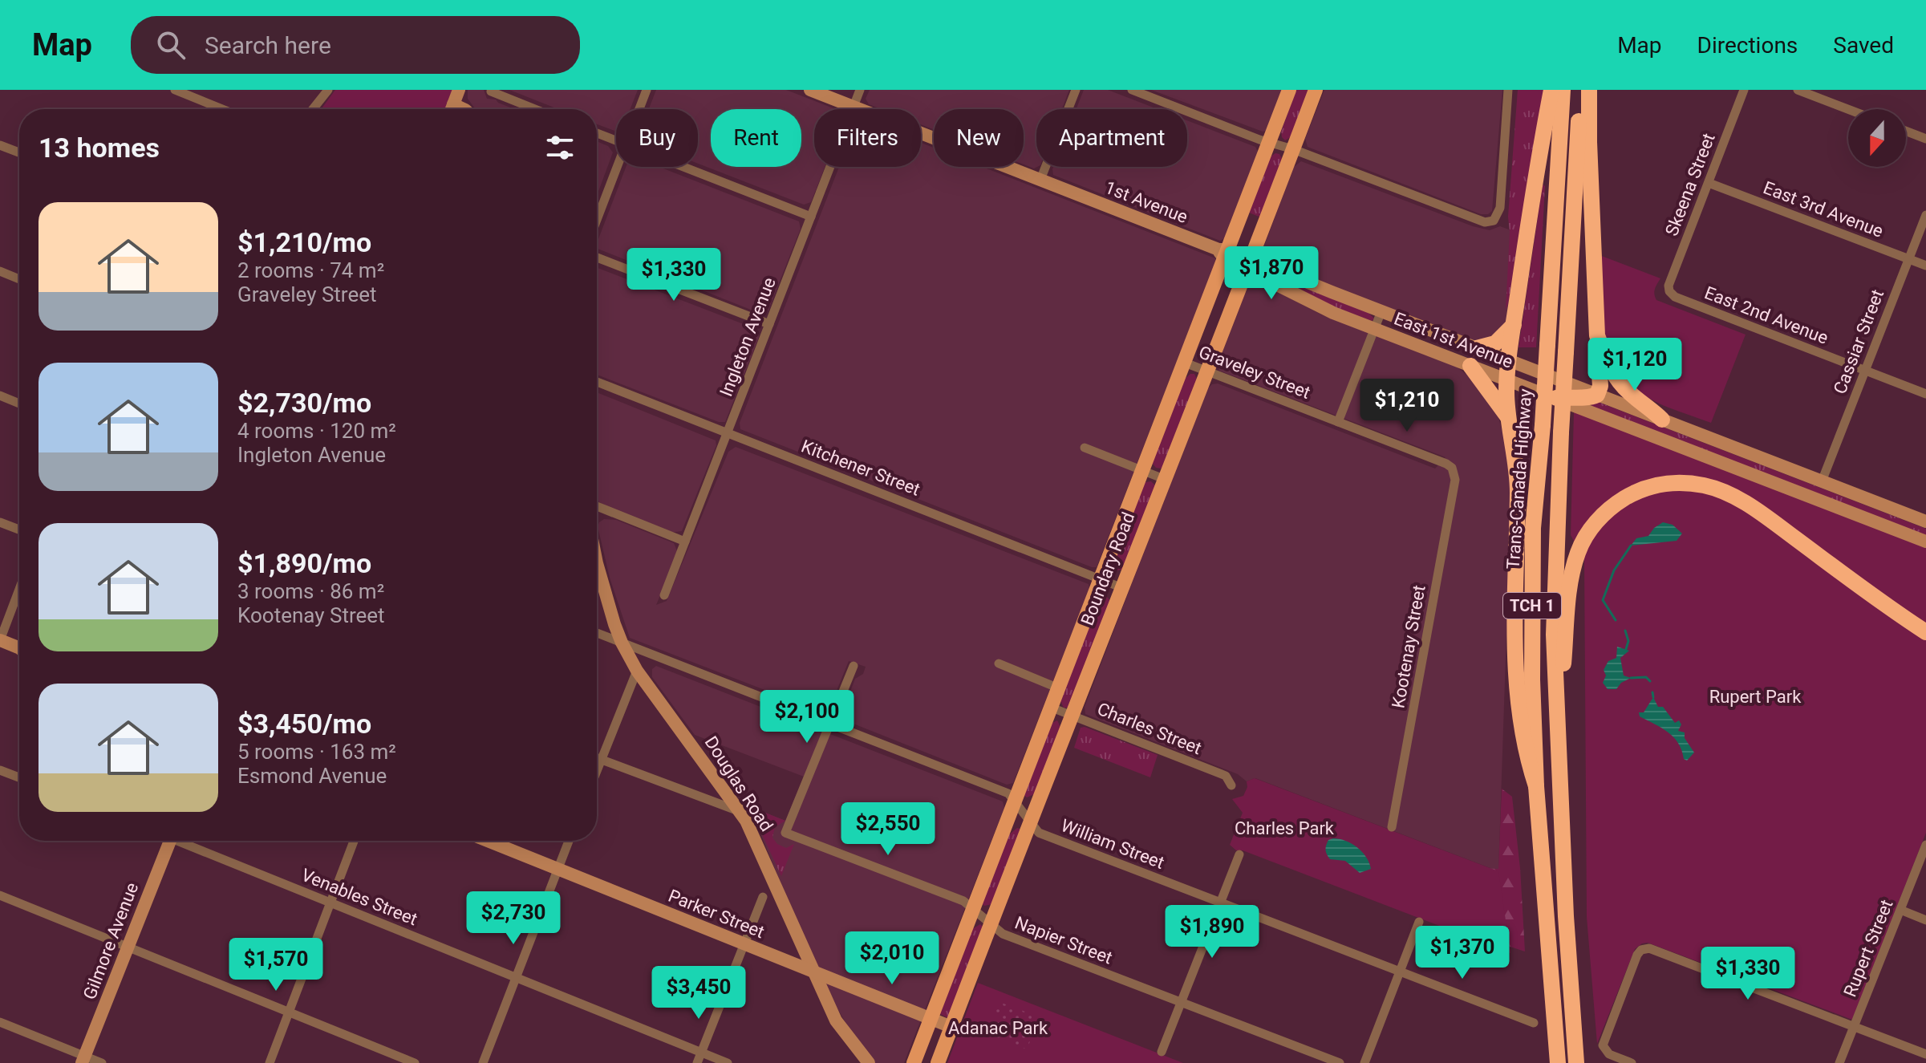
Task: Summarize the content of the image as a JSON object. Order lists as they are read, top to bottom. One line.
{"streets":{"highway":["Trans-Canada Highway","TCH 1"],"main road":["Boundary Road"],"street":["Skeena Street","1st Avenue","East 3rd Avenue","East 2nd Avenue","Ingleton Avenue","East 1st Avenue","Cassiar Street","Graveley Street","Kitchener Street","Kootenay Street","Charles Street","Douglas Road","William Street","Venables Street","Parker Street","Napier Street","Gilmore Avenue","Rupert Street"]},"crossings":[["Skeena Street","East 3rd Avenue"],["Skeena Street","East 2nd Avenue"],["1st Avenue","Ingleton Avenue"],["1st Avenue","East 1st Avenue"],["1st Avenue","Boundary Road"],["East 3rd Avenue","Cassiar Street"],["East 2nd Avenue","Cassiar Street"],["Ingleton Avenue","Kitchener Street"],["East 1st Avenue","Cassiar Street"],["East 1st Avenue","Boundary Road"],["Graveley Street","Boundary Road"],["Graveley Street","Kootenay Street"],["Kitchener Street","Boundary Road"],["Boundary Road","Charles Street"],["Boundary Road","William Street"],["Boundary Road","Parker Street"],["Boundary Road","Napier Street"],["Douglas Road","William Street"],["Douglas Road","Parker Street"],["William Street","Napier Street"]],"parks":["Rupert Park","Charles Park","Adanac Park"],"north":"bottom","page":{"header":"Map","search":"Search here","nav":["Map","Directions","Saved"],"chip":["Buy","Rent","Filters","New","Apartment"],"heading":"13 homes","list":[{"name":"$1,210/mo","note":"2 rooms · 74 m² · Graveley Street"},{"name":"$2,730/mo","note":"4 rooms · 120 m² · Ingleton Avenue"},{"name":"$1,890/mo","note":"3 rooms · 86 m² · Kootenay Street"},{"name":"$3,450/mo","note":"5 rooms · 163 m² · Esmond Avenue"}],"price":["$1,870","$1,330","$1,120","$1,210","$2,100","$2,550","$2,730","$1,890","$1,370","$2,010","$1,570","$1,330","$3,450"]}}
